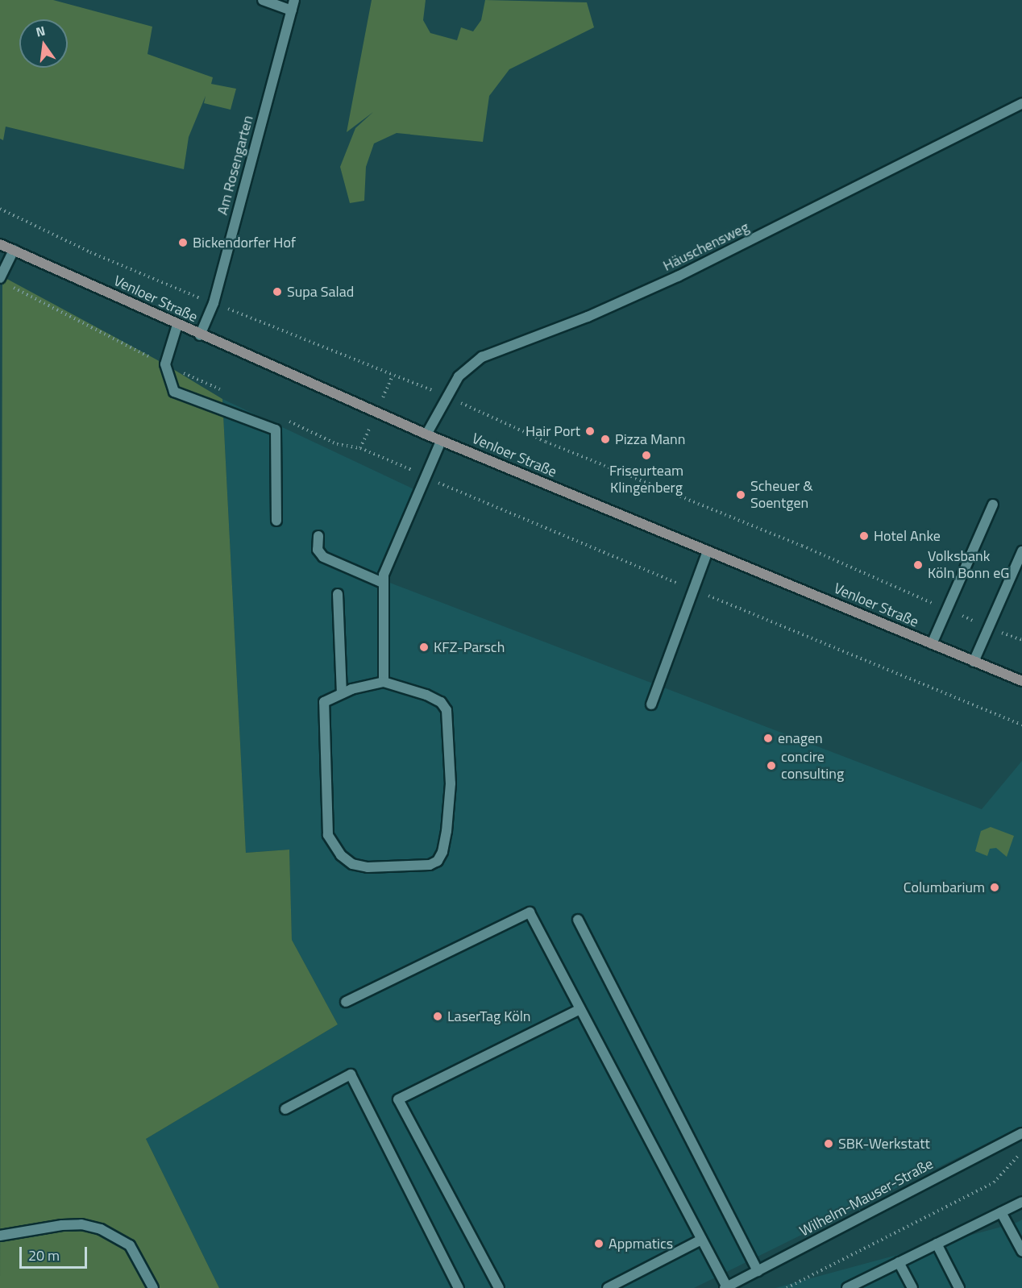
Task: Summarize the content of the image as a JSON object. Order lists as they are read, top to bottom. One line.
{"streets":{"main road":["Venloer Straße"],"street":["Am Rosengarten","Häuschensweg","Wilhelm-Mauser-Straße"]},"crossings":[["Am Rosengarten","Venloer Straße"],["Häuschensweg","Venloer Straße"]],"places":["Bickendorfer Hof","Supa Salad","Hair Port","Pizza Mann","Friseurteam Klingenberg","Scheuer & Soentgen","Hotel Anke","Volksbank Köln Bonn eG","KFZ-Parsch","enagen","concire consulting","Columbarium","LaserTag Köln","SBK-Werkstatt","Appmatics"],"scale_bar":"20 m","north":"top"}
